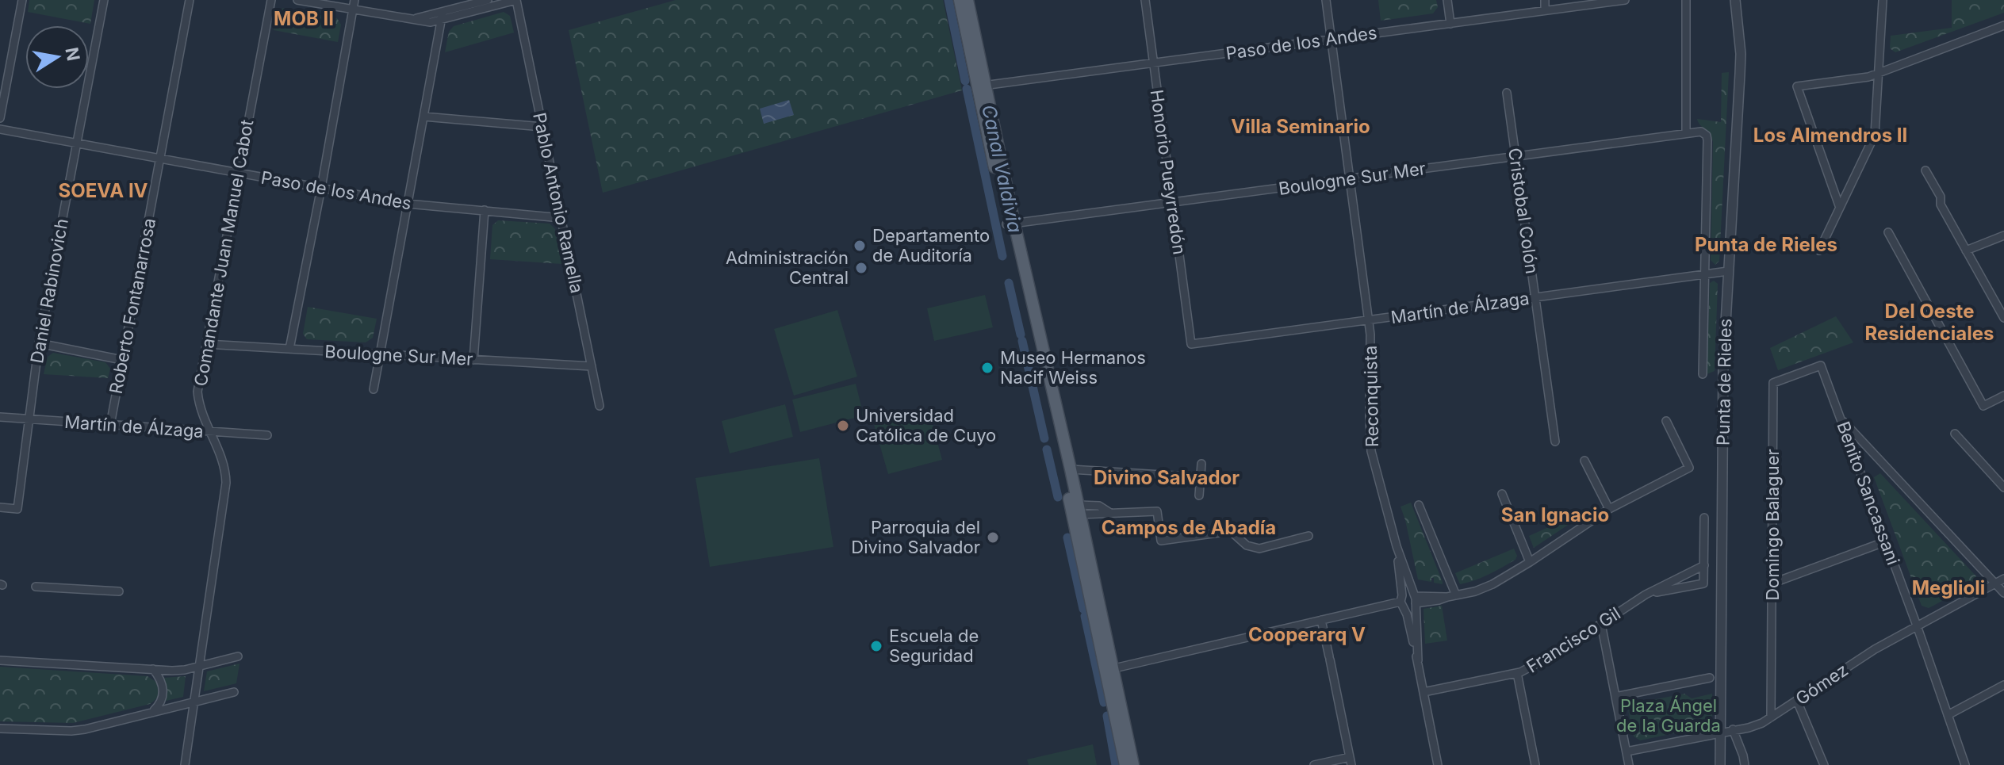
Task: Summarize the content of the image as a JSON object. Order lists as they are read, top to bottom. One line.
{"streets":{"street":["Paso de los Andes","Honorio Pueyrredón","Boulogne Sur Mer","Pablo Antonio Ramella","Cristobal Colón","Comandante Juan Manuel Cabot","Daniel Rabinovich","Roberto Fontanarrosa","Martín de Álzaga","Punta de Rieles","Reconquista","Benito Sancassani","Domingo Balaguer","Francisco Gil","Gómez"]},"crossings":[["Paso de los Andes","Honorio Pueyrredón"],["Paso de los Andes","Pablo Antonio Ramella"],["Paso de los Andes","Comandante Juan Manuel Cabot"],["Paso de los Andes","Daniel Rabinovich"],["Paso de los Andes","Roberto Fontanarrosa"],["Paso de los Andes","Reconquista"],["Honorio Pueyrredón","Boulogne Sur Mer"],["Honorio Pueyrredón","Martín de Álzaga"],["Boulogne Sur Mer","Pablo Antonio Ramella"],["Boulogne Sur Mer","Cristobal Colón"],["Boulogne Sur Mer","Comandante Juan Manuel Cabot"],["Boulogne Sur Mer","Martín de Álzaga"],["Boulogne Sur Mer","Reconquista"],["Cristobal Colón","Martín de Álzaga"],["Comandante Juan Manuel Cabot","Martín de Álzaga"],["Daniel Rabinovich","Martín de Álzaga"],["Roberto Fontanarrosa","Martín de Álzaga"],["Martín de Álzaga","Punta de Rieles"],["Martín de Álzaga","Reconquista"],["Punta de Rieles","Gómez"],["Reconquista","Francisco Gil"],["Benito Sancassani","Domingo Balaguer"],["Benito Sancassani","Gómez"],["Domingo Balaguer","Gómez"]],"districts":["MOB II","Villa Seminario","Los Almendros II","SOEVA IV","Punta de Rieles","Del Oeste Residenciales","Divino Salvador","San Ignacio","Campos de Abadía","Meglioli","Cooperarq V"],"water":["Canal Valdivia"],"parks":["Plaza Ángel de la Guarda"],"places":["Departamento de Auditoría","Administración Central","Museo Hermanos Nacif Weiss","Universidad Católica de Cuyo","Parroquia del Divino Salvador","Escuela de Seguridad"],"north":"right"}
